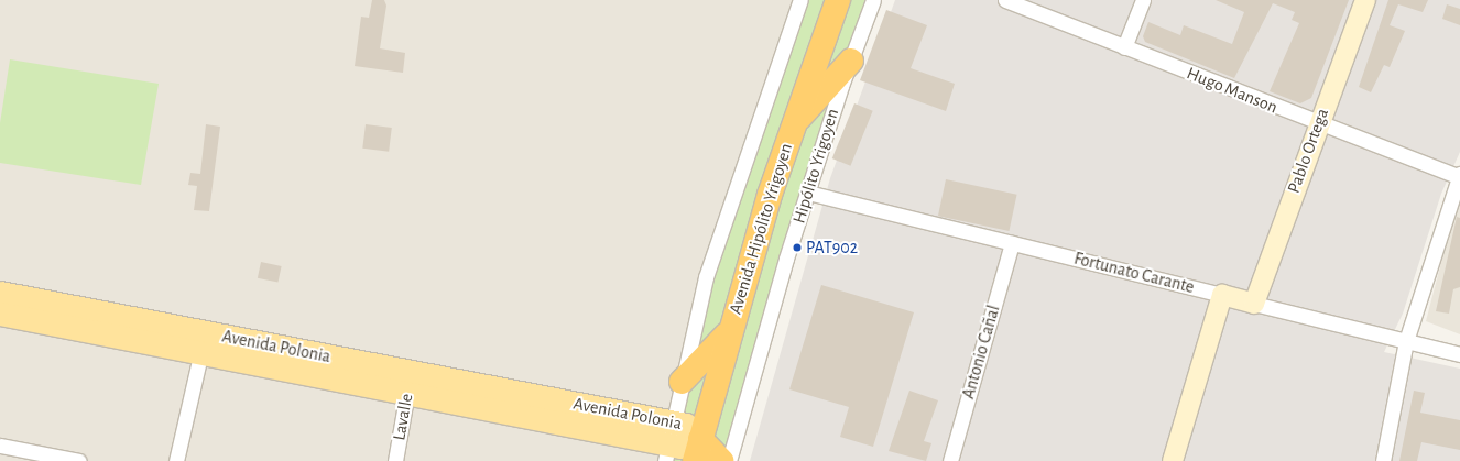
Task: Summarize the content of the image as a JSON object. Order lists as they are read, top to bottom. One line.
{"streets":{"highway":["Avenida Hipólito Yrigoyen"],"main road":["Avenida Polonia"],"street":["Hugo Manson","Pablo Ortega","Hipólito Yrigoyen","Fortunato Carante","Antonio Cañal","Lavalle"]},"crossings":[["Hugo Manson","Pablo Ortega"],["Pablo Ortega","Fortunato Carante"],["Hipólito Yrigoyen","Fortunato Carante"],["Avenida Hipólito Yrigoyen","Avenida Polonia"],["Fortunato Carante","Antonio Cañal"],["Avenida Polonia","Lavalle"]],"places":["PAT902"]}
